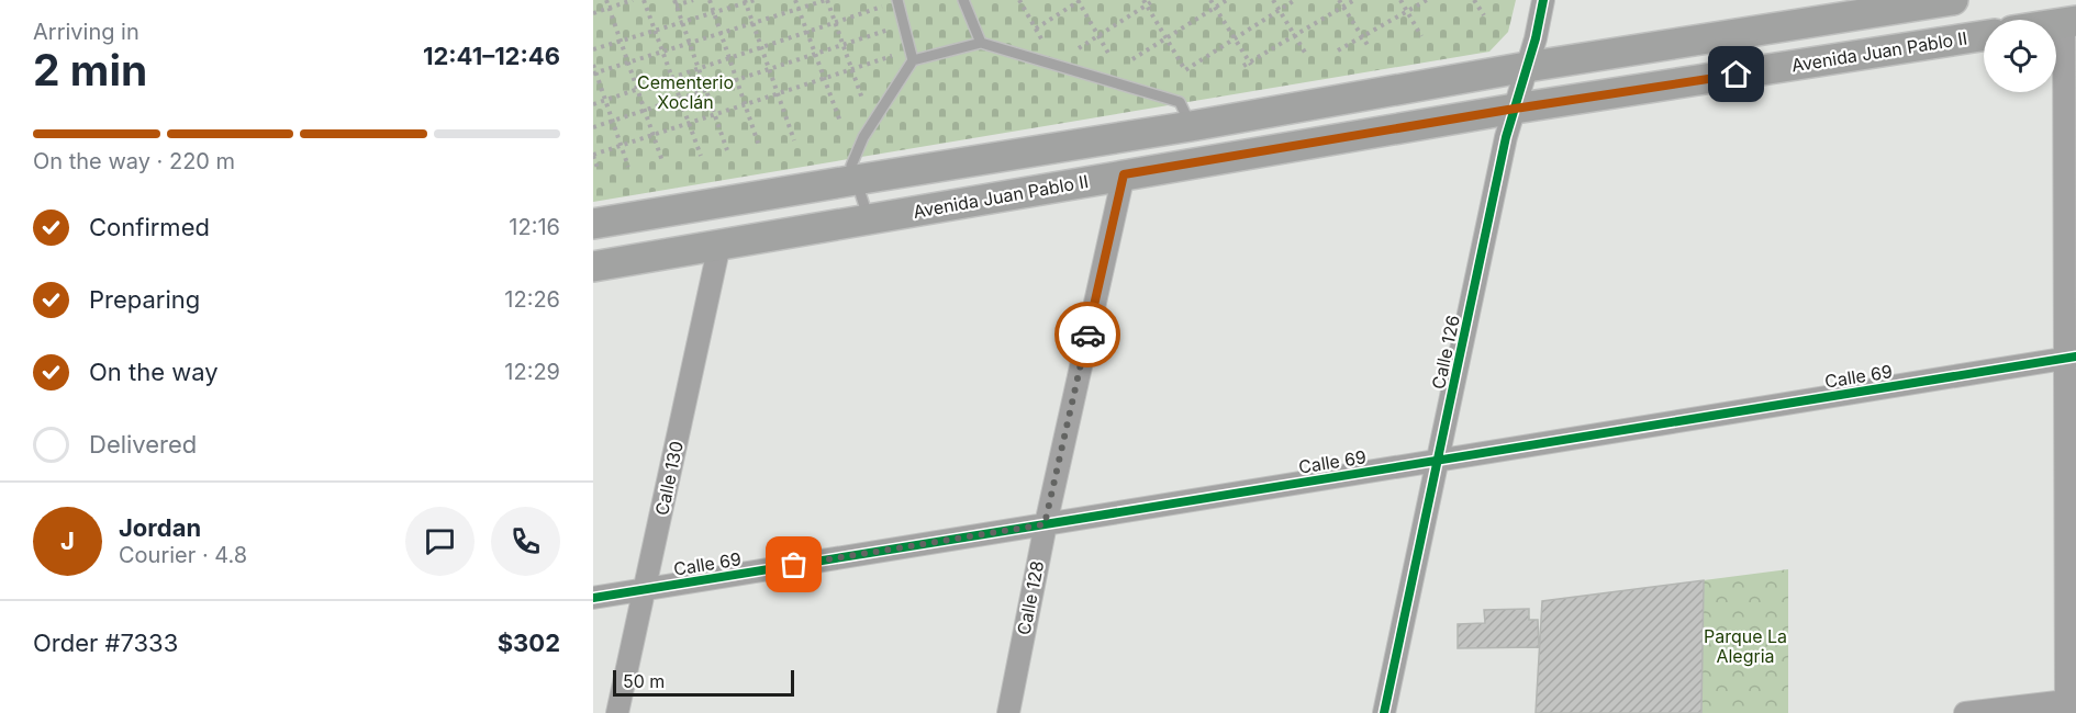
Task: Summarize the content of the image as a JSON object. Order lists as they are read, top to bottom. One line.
{"streets":{"main road":["Avenida Juan Pablo II"],"street":["Calle 126","Calle 69","Calle 130","Calle 128"]},"crossings":[["Avenida Juan Pablo II","Calle 126"],["Avenida Juan Pablo II","Calle 130"],["Avenida Juan Pablo II","Calle 128"],["Calle 126","Calle 69"],["Calle 69","Calle 130"],["Calle 69","Calle 128"]],"parks":["Cementerio Xoclán","Parque La Alegria"],"scale_bar":"50 m","page":{"heading":["2 min","Arriving in","12:41–12:46"],"panel":["Jordan","Courier · 4.8","Order #7333","$302"],"bar":"On the way · 220 m","list":[["Confirmed","12:16"],["Preparing","12:26"],["On the way","12:29"],"Delivered"],"round":"J","scale":"50 m"}}
